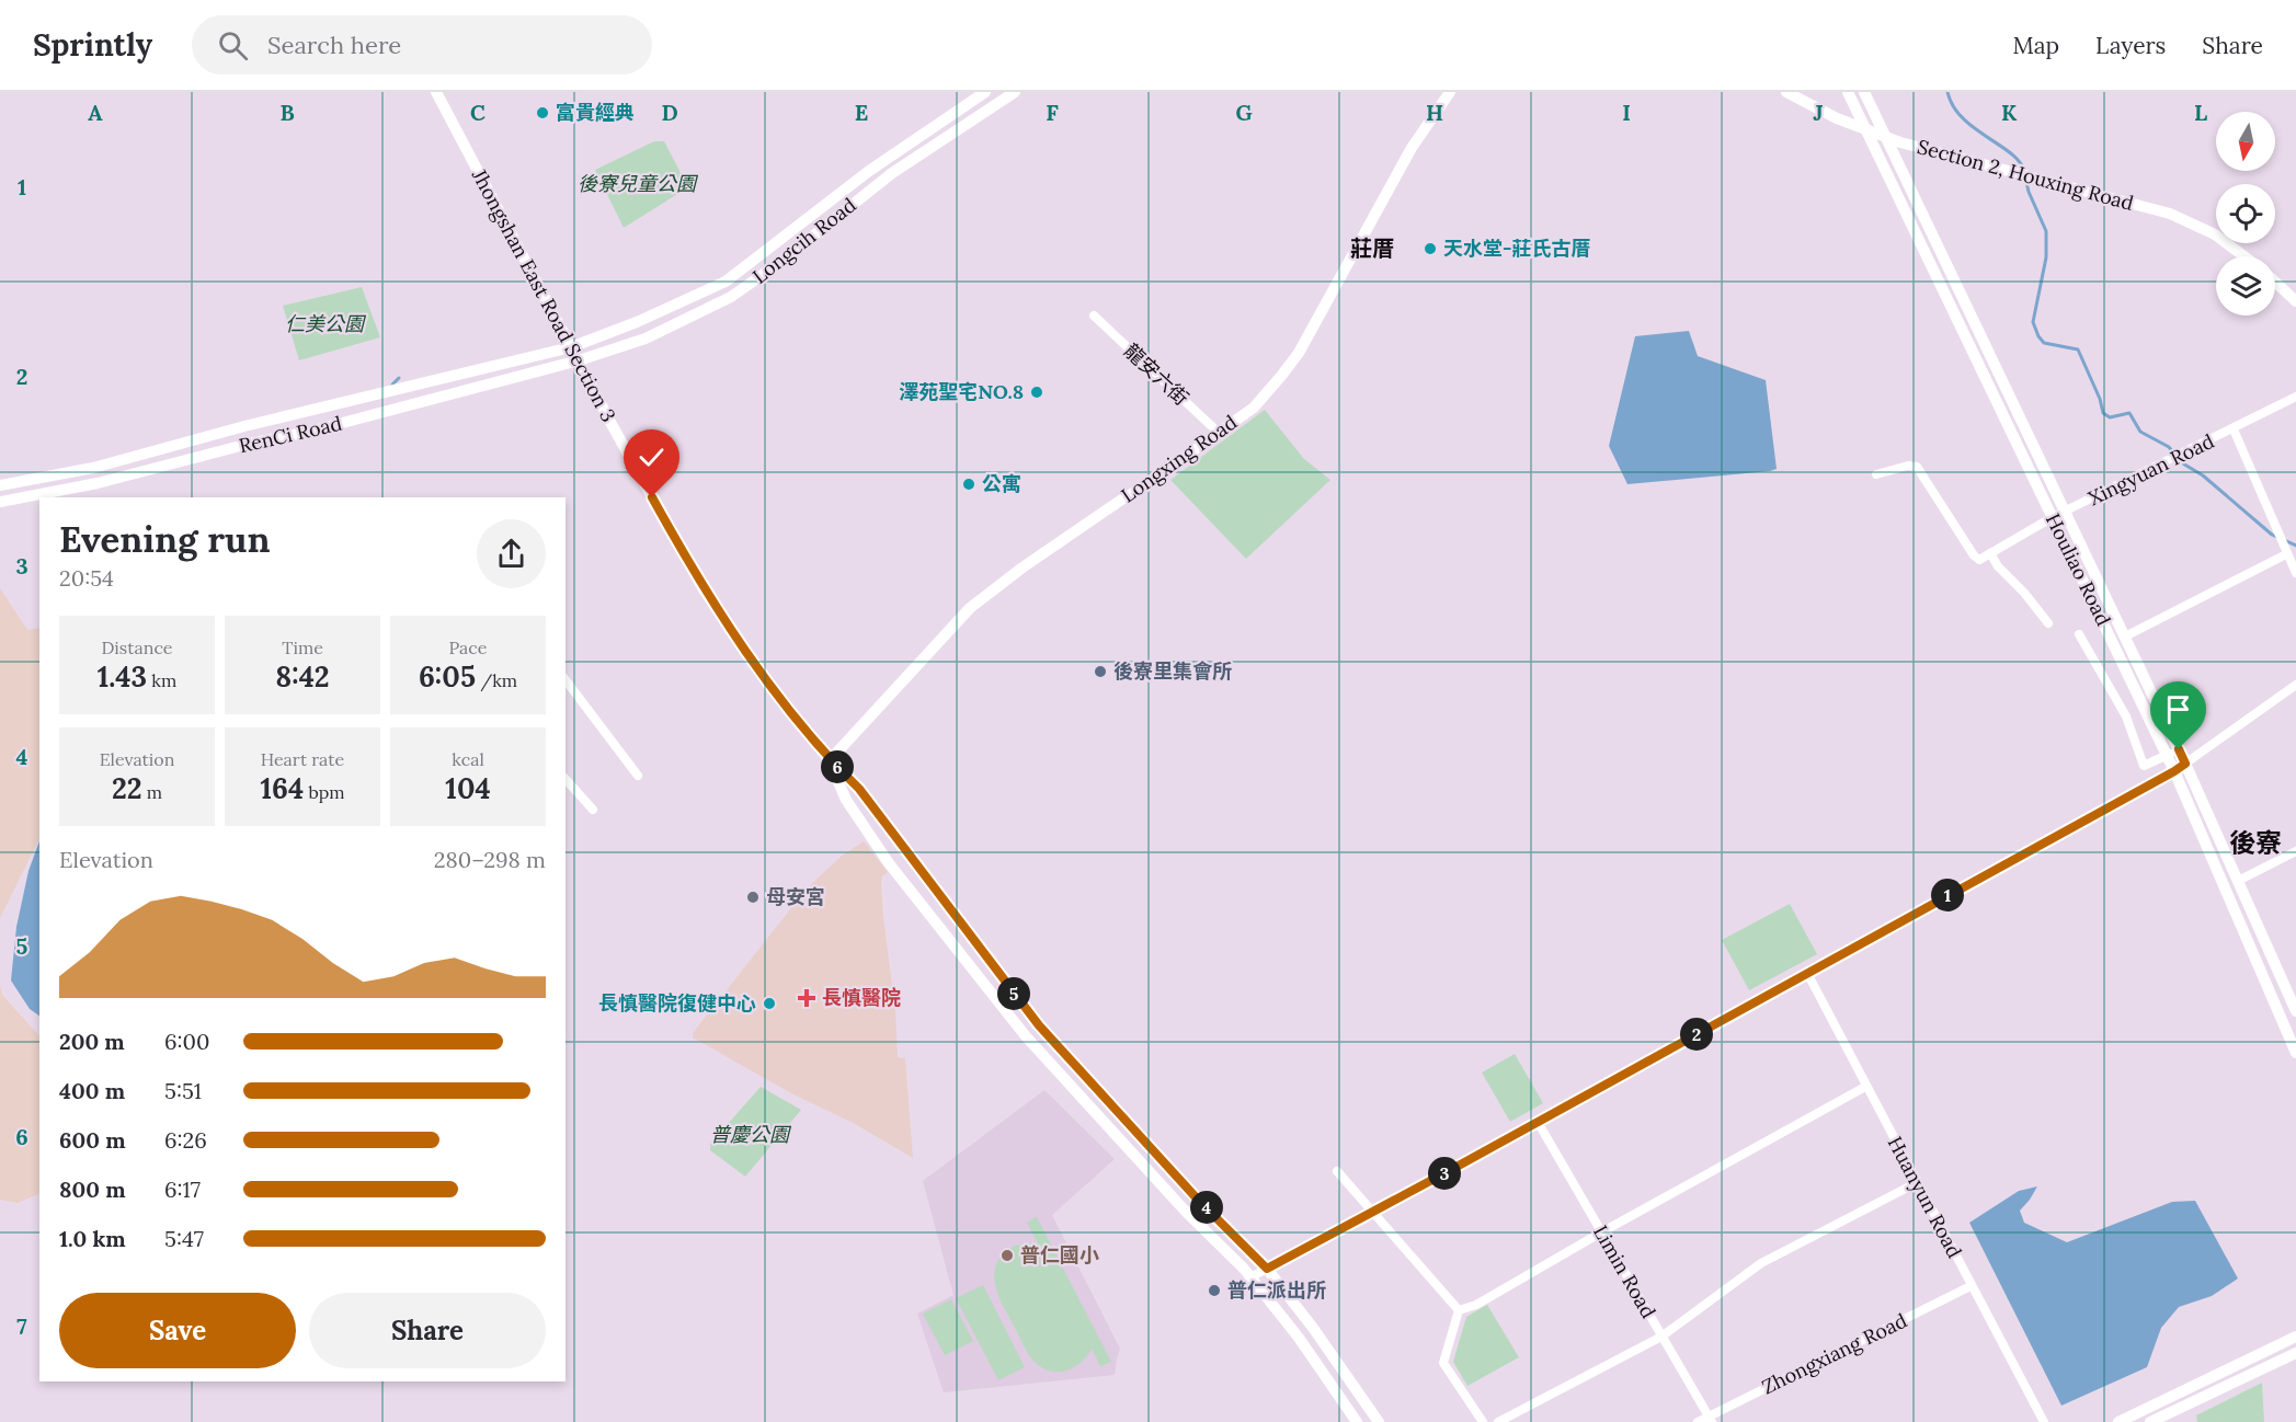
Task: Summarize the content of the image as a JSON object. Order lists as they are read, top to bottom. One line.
{"streets":{"street":["Section 2, Houxing Road","Longcih Road","Jhongshan East Road Section 3","龍安六街","RenCi Road","Longxing Road","Xingyuan Road","Houliao Road","Huanyun Road","Limin Road","Zhongxiang Road"]},"crossings":[["Section 2, Houxing Road","Houliao Road"],["Longcih Road","Jhongshan East Road Section 3"],["Longcih Road","RenCi Road"],["Jhongshan East Road Section 3","RenCi Road"],["Jhongshan East Road Section 3","Longxing Road"],["龍安六街","Longxing Road"],["Xingyuan Road","Houliao Road"],["Huanyun Road","Zhongxiang Road"],["Limin Road","Zhongxiang Road"]],"districts":["莊厝","後寮"],"parks":["後寮兒童公園","仁美公園","普慶公園"],"places":{"other":["富貴經典","天水堂-莊氏古厝","澤苑聖宅NO.8","公寓","後寮里集會所","母安宮","長慎醫院復健中心","普仁國小","普仁派出所"],"health":["長慎醫院"]},"north":"bottom","page":{"header":"Sprintly","search":"Search here","nav":["Map","Layers","Share"],"heading":["Evening run","20:54"],"stats":[["Distance","1.43 km"],["Time","8:42"],["Pace","6:05 /km"],["Elevation","22 m"],["Heart rate","164 bpm"],["kcal","104"]],"pins":["6","1","5","2","3","4"],"chart":["Elevation","280–298 m"],"list":[{"name":"200 m","note":"6:00"},{"name":"400 m","note":"5:51"},{"name":"600 m","note":"6:26"},{"name":"800 m","note":"6:17"},{"name":"1.0 km","note":"5:47"}],"buttons":["Save","Share"]},"grid":{"columns":["A","B","C","D","E","F","G","H","I","J","K","L"],"rows":["1","2","3","4","5","6","7"]}}
